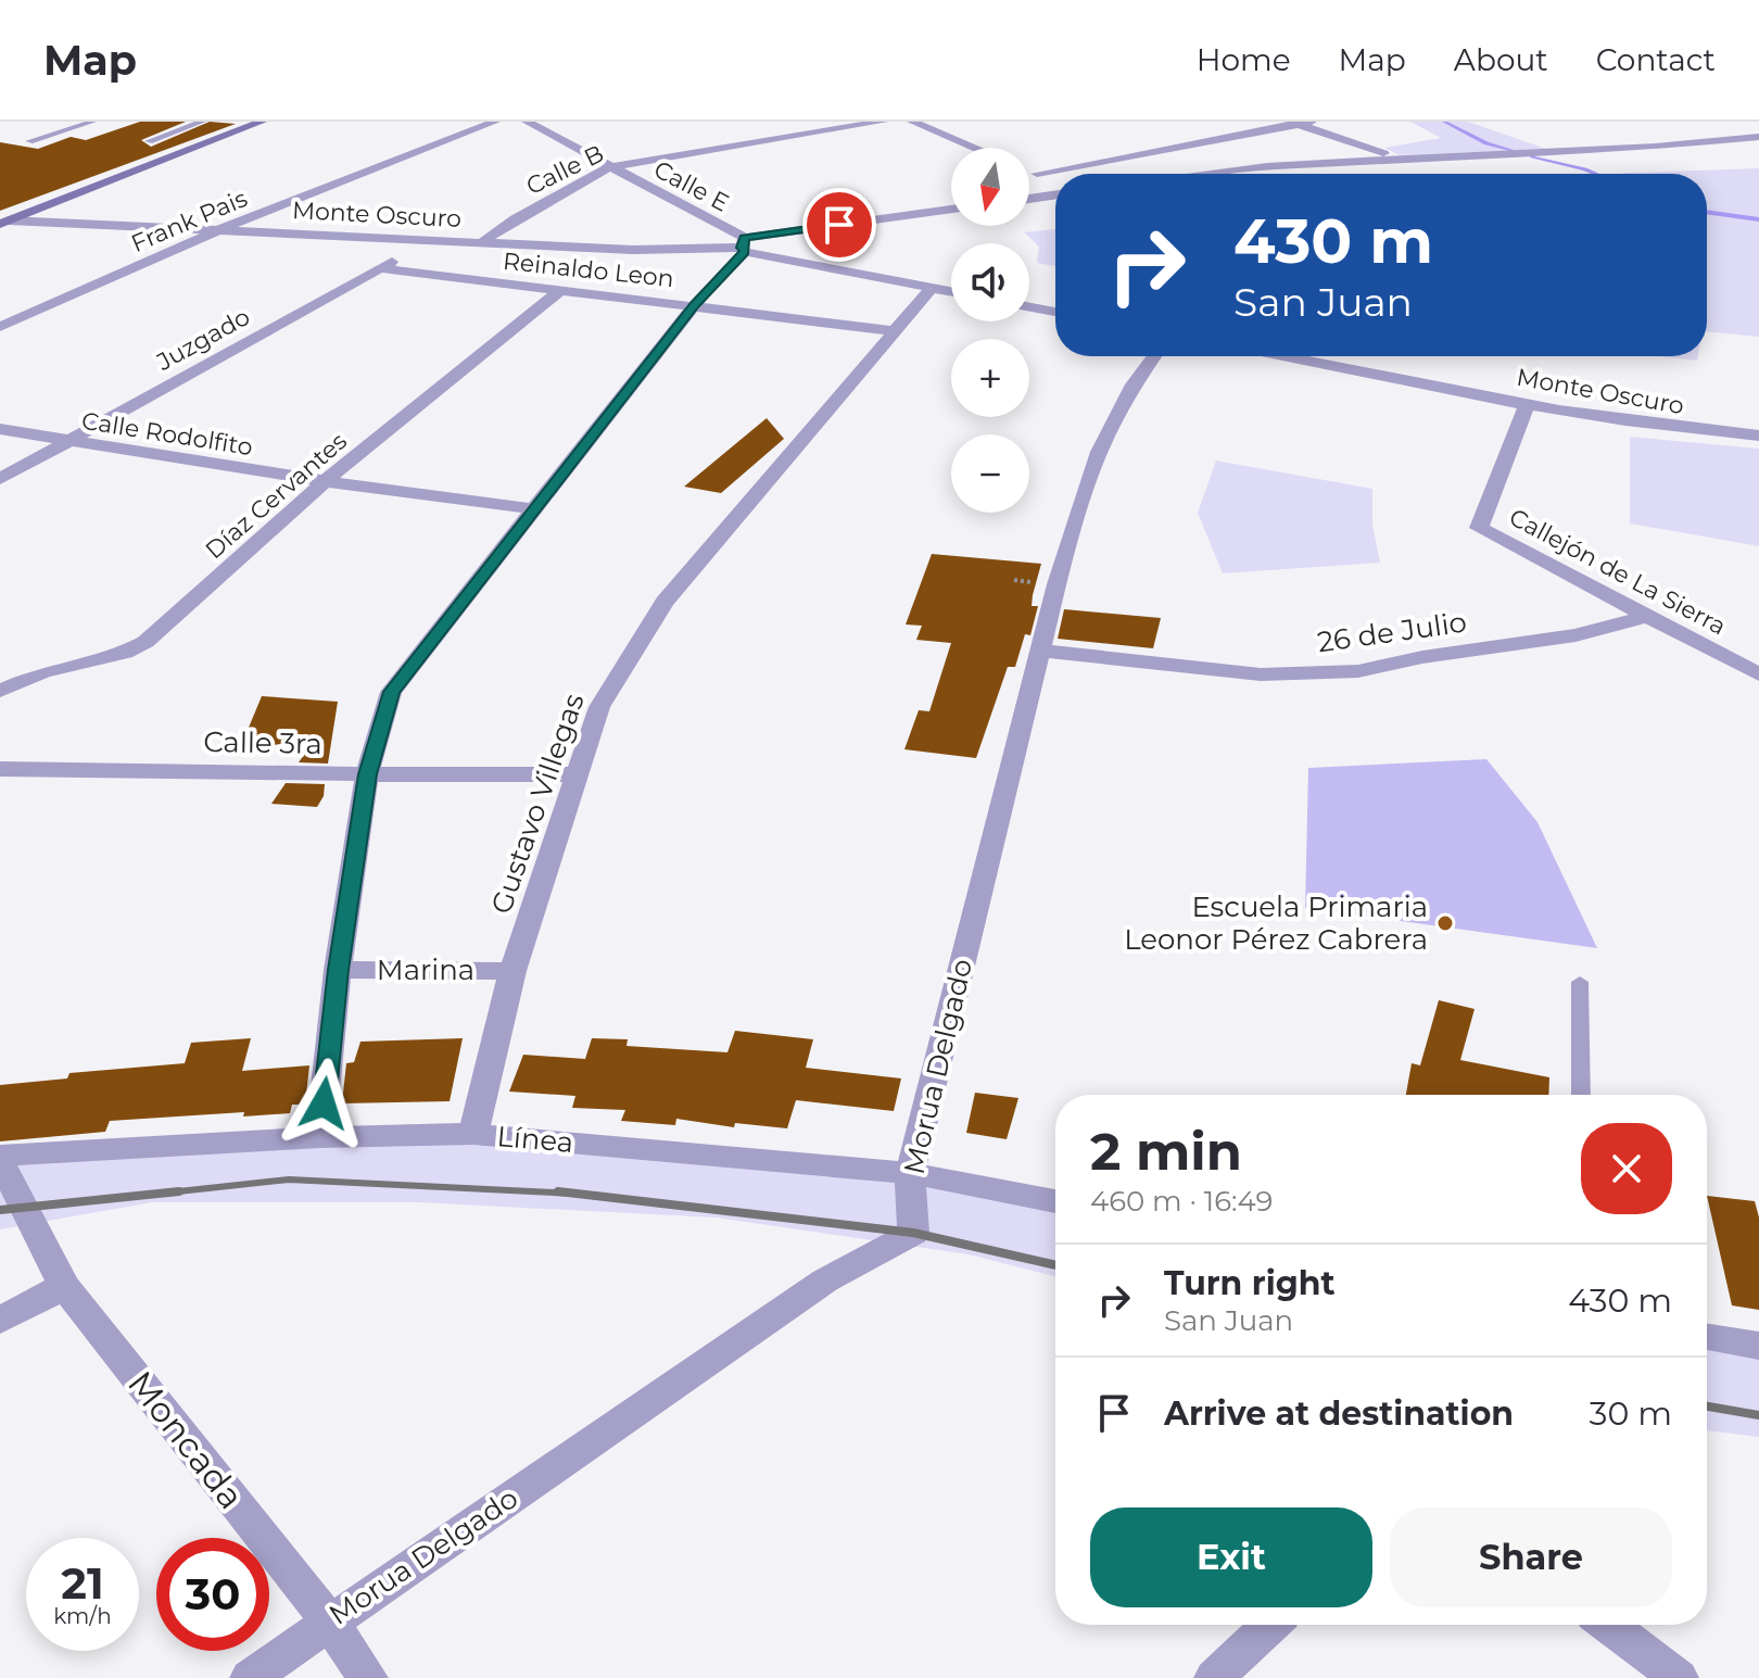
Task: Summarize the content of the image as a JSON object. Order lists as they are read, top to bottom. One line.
{"streets":{"street":["Calle B","Calle E","Monte Oscuro","Frank Pais","Reinaldo Leon","Juzgado","Calle Rodolfito","Díaz Cervantes","Callejón de La Sierra","26 de Julio","Calle 3ra","Gustavo Villegas","Marina","Morua Delgado","Línea","Moncada"]},"crossings":[["Calle B","Calle E"],["Calle B","Monte Oscuro"],["Calle E","Monte Oscuro"],["Monte Oscuro","Frank Pais"],["Monte Oscuro","Juzgado"],["Monte Oscuro","Callejón de La Sierra"],["Monte Oscuro","Gustavo Villegas"],["Reinaldo Leon","Juzgado"],["Reinaldo Leon","Díaz Cervantes"],["Reinaldo Leon","Gustavo Villegas"],["Juzgado","Calle Rodolfito"],["Calle Rodolfito","Díaz Cervantes"],["Callejón de La Sierra","26 de Julio"],["26 de Julio","Morua Delgado"],["Calle 3ra","Gustavo Villegas"],["Gustavo Villegas","Marina"],["Gustavo Villegas","Línea"],["Morua Delgado","Línea"],["Morua Delgado","Moncada"]],"places":["Escuela Primaria Leonor Pérez Cabrera"],"north":"bottom","page":{"header":"Map","nav":["Home","Map","About","Contact"],"map_buttons":["+","−"],"turn":["430 m","San Juan"],"heading":["2 min","460 m · 16:49"],"list":[{"name":"Turn right","note":"San Juan","value":"430 m"},{"name":"Arrive at destination","value":"30 m"}],"buttons":["Exit","Share"],"speed":"21 km/h","limit":"30"}}
